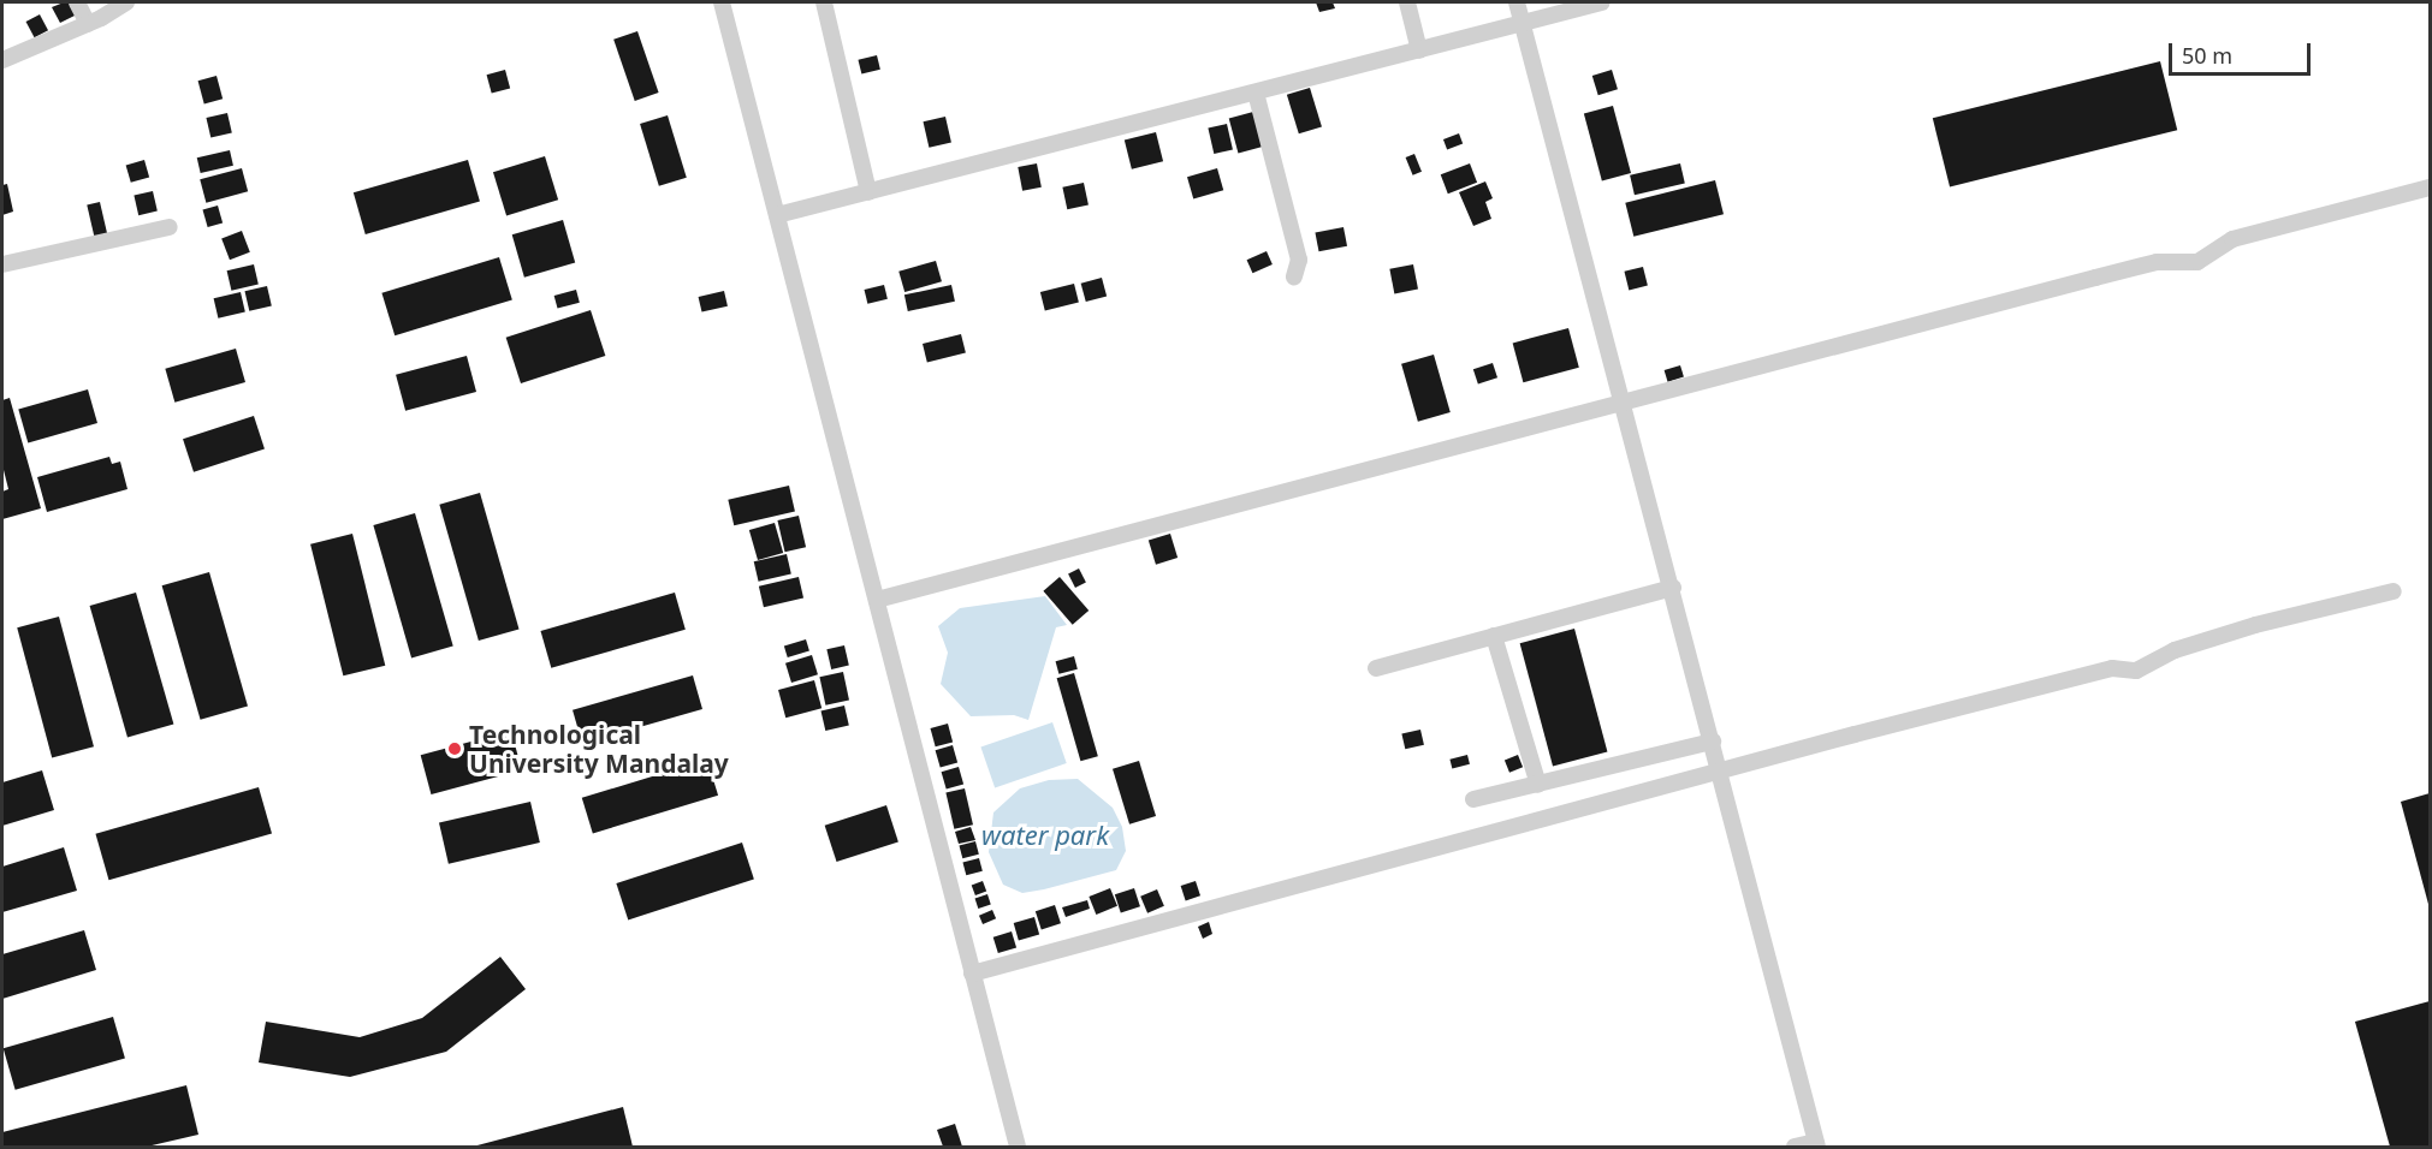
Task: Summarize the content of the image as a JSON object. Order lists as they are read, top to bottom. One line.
{"water":["water park"],"places":["Technological University Mandalay"],"scale_bar":"50 m"}
